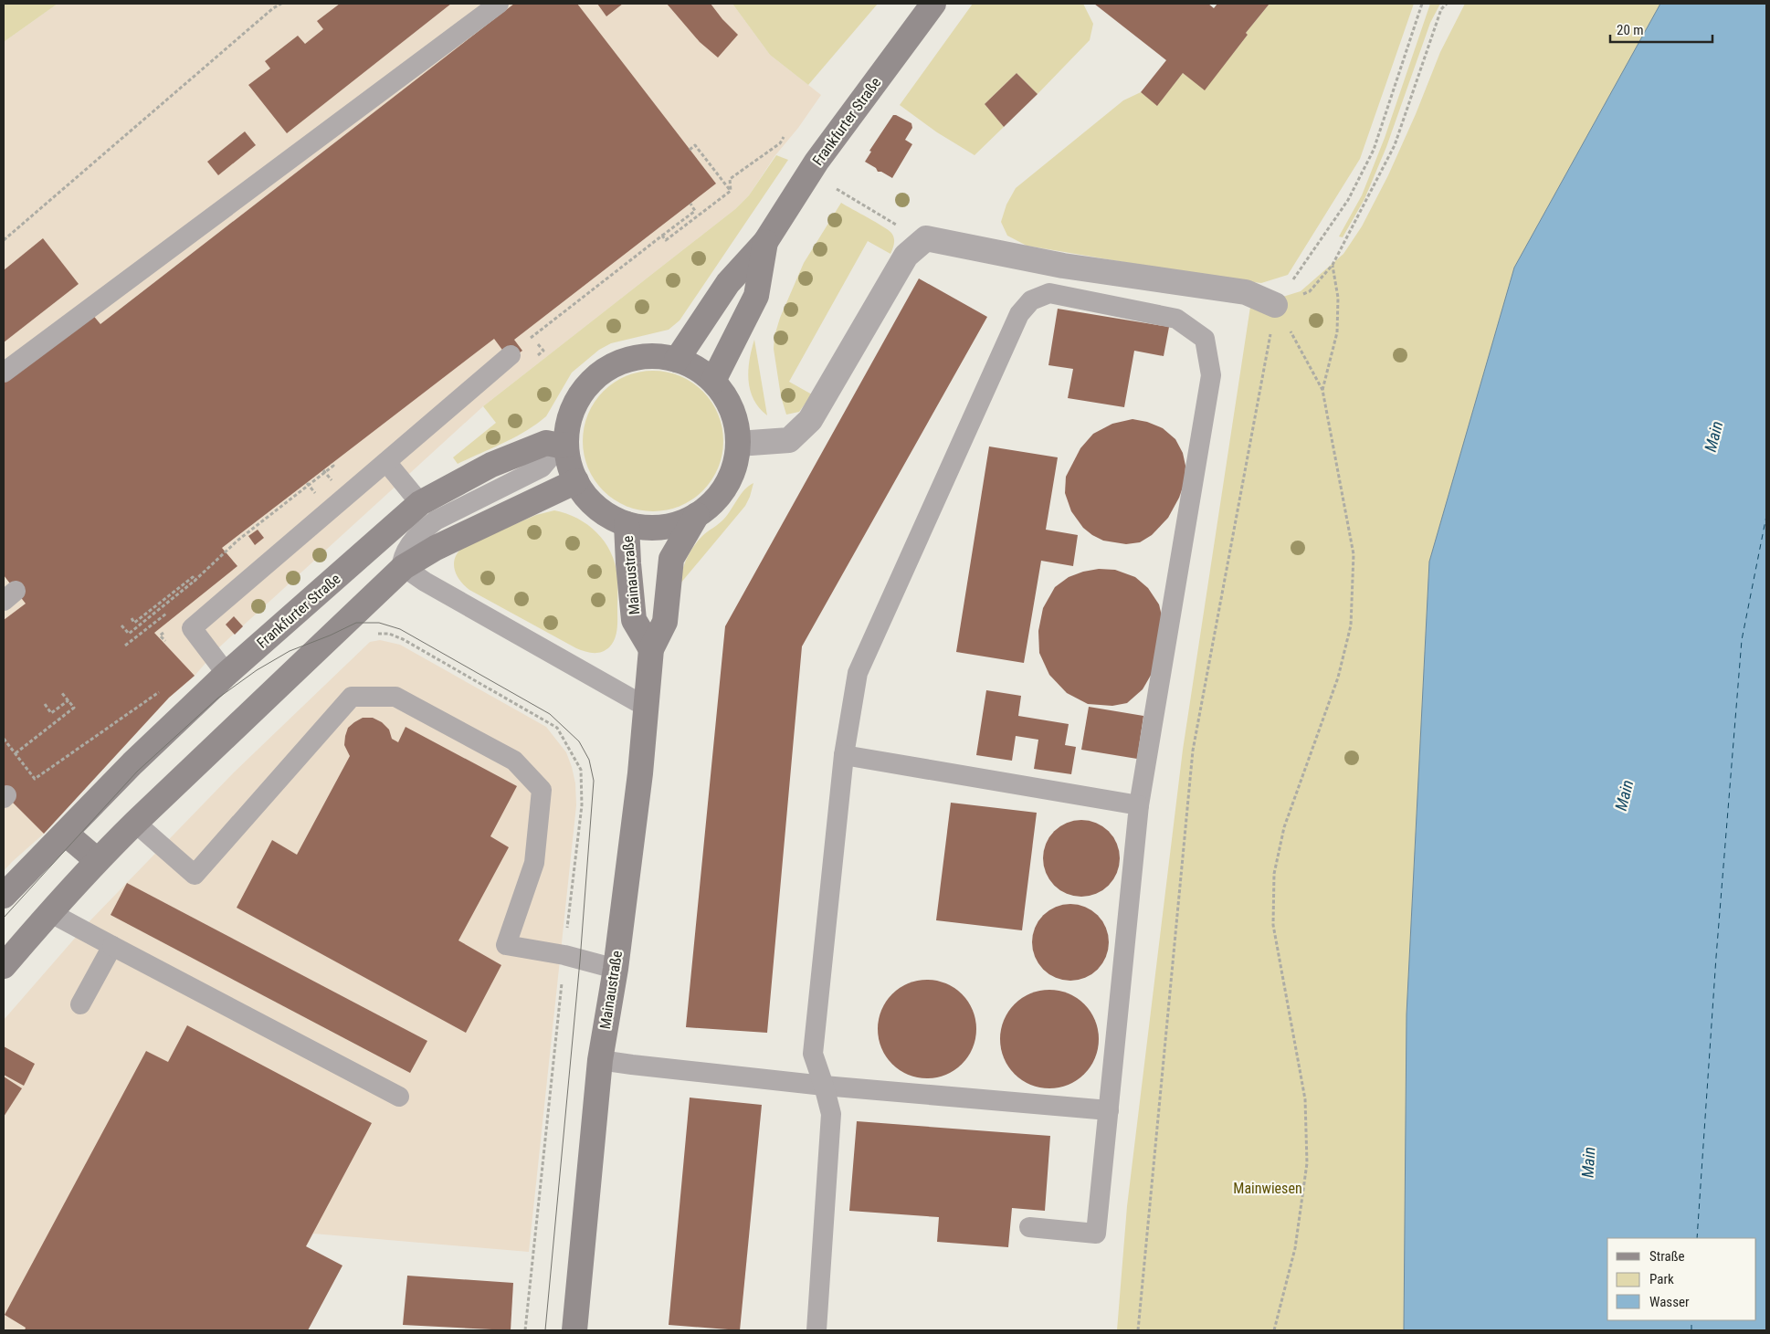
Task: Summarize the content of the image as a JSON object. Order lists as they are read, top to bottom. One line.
{"streets":{"main road":["Frankfurter Straße","Mainaustraße"]},"water":["Main"],"parks":["Mainwiesen"],"legend":["Straße","Park","Wasser"],"scale_bar":"20 m"}
